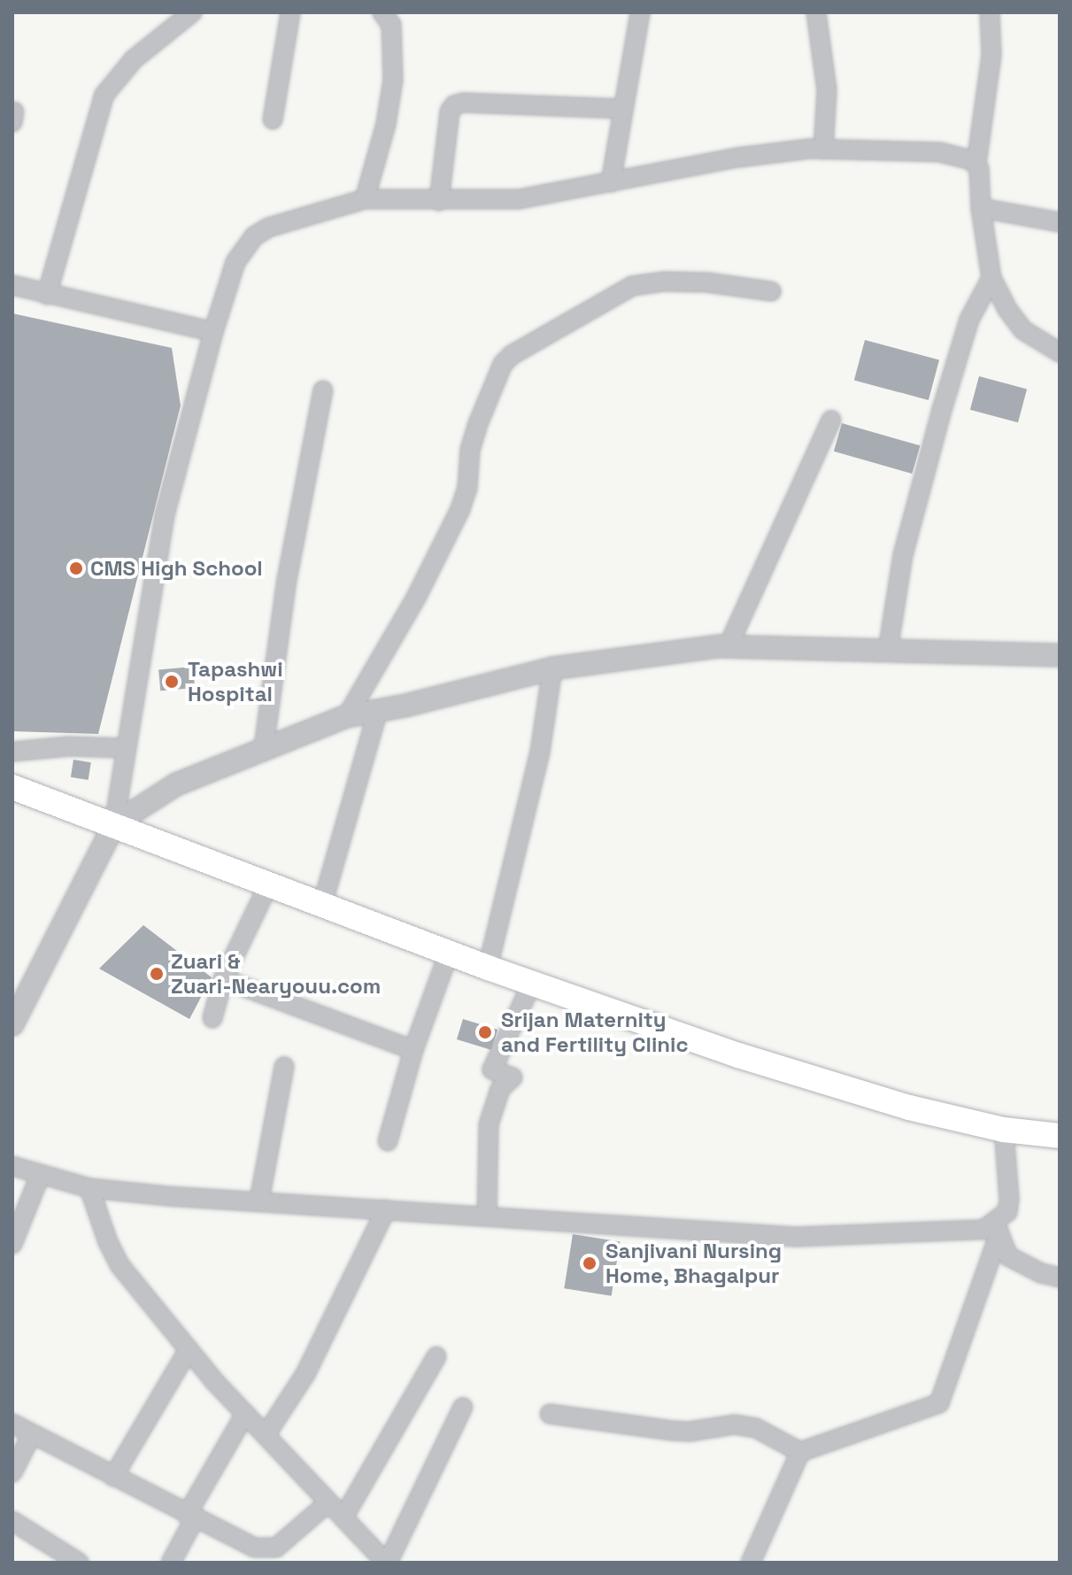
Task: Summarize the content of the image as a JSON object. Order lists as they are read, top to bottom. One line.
{"places":["CMS High School","Tapashwi Hospital","Zuari & Zuari-Nearyouu.com","Srijan Maternity and Fertility Clinic","Sanjivani Nursing Home, Bhagalpur"]}
